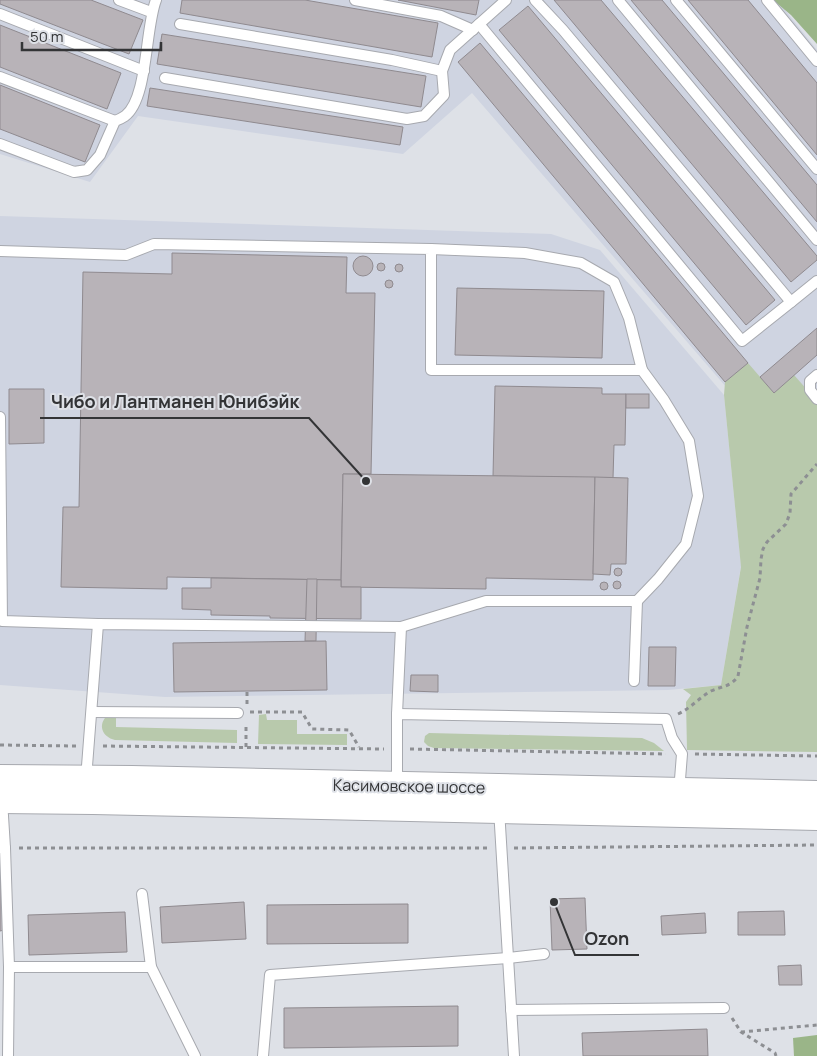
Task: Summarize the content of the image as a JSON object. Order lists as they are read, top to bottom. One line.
{"streets":{"main road":["Касимовское шоссе"]},"places":["Чибо и Лантманен Юнибэйк","Ozon"],"scale_bar":"50 m"}
